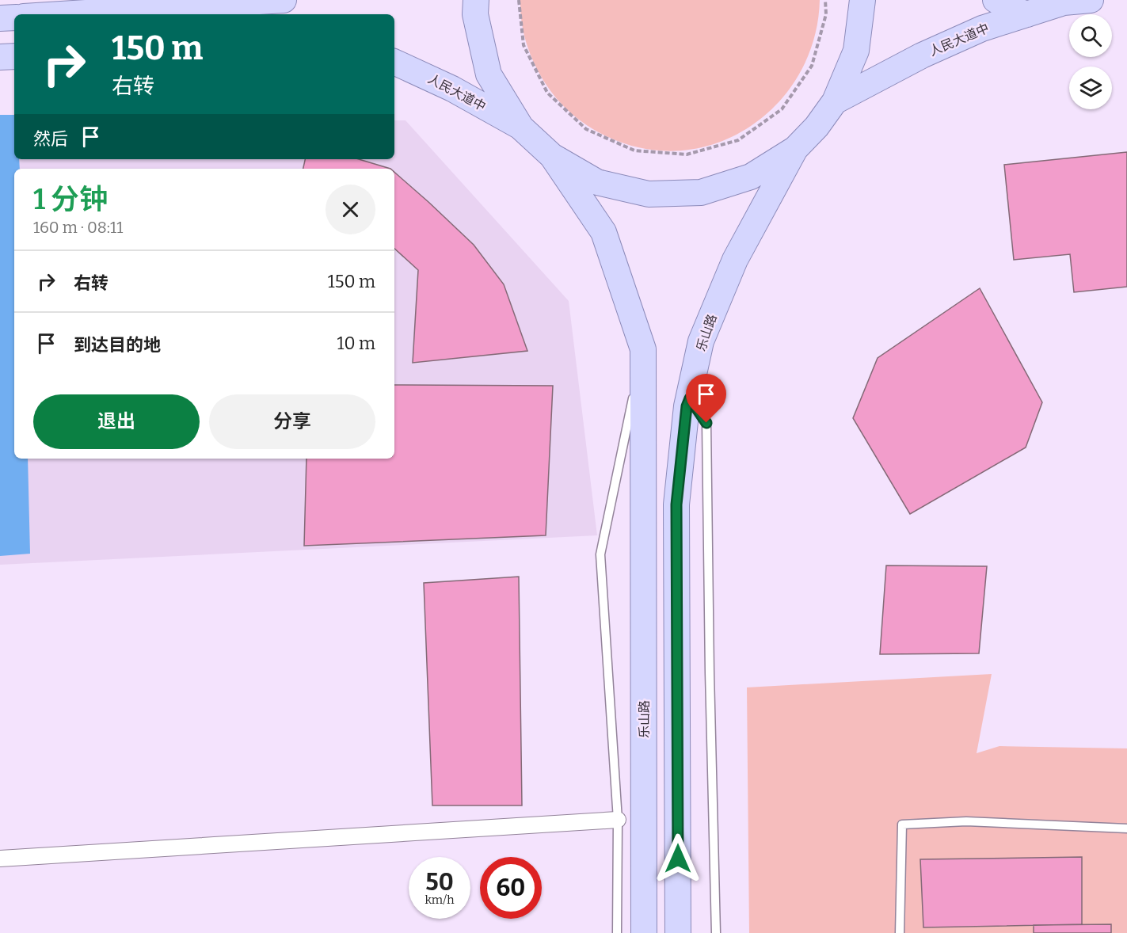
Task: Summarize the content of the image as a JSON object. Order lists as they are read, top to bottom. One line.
{"streets":{"main road":["人民大道中","乐山路"]},"page":{"turn":["150 m","右转"],"then":"然后","heading":["1 分钟","160 m · 08:11"],"list":[{"name":"右转","value":"150 m"},{"name":"到达目的地","value":"10 m"}],"buttons":["退出","分享"],"speed":"50 km/h","limit":"60"}}
